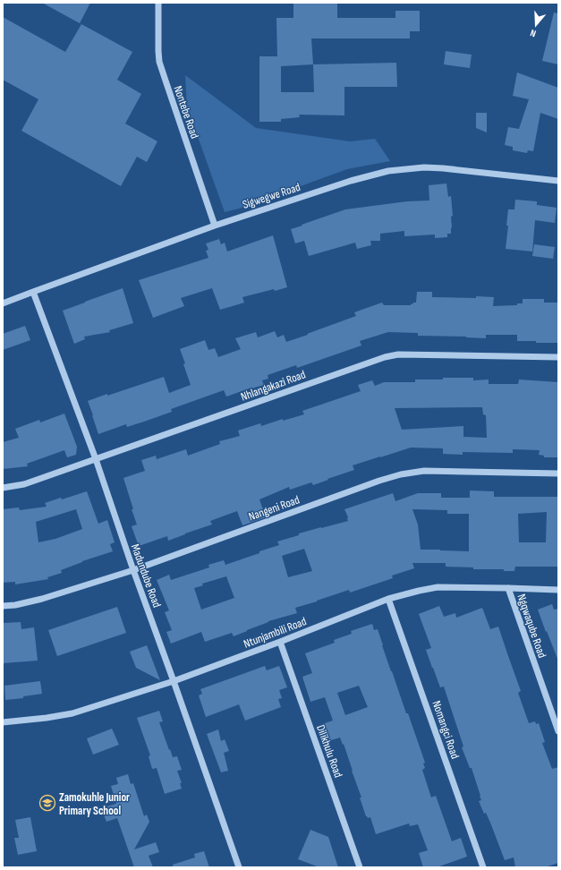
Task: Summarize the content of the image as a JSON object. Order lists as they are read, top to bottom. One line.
{"streets":{"street":["Nontebe Road","Sigwegwe Road","Nhlangakazi Road","Nangeni Road","Madundube Road","Ngqwaqube Road","Ntunjambili Road","Nomangci Road","Dilikhulu Road"]},"crossings":[["Nontebe Road","Sigwegwe Road"],["Sigwegwe Road","Madundube Road"],["Nhlangakazi Road","Madundube Road"],["Nangeni Road","Madundube Road"],["Madundube Road","Ntunjambili Road"],["Ngqwaqube Road","Ntunjambili Road"],["Ntunjambili Road","Nomangci Road"],["Ntunjambili Road","Dilikhulu Road"]],"places":{"school or university":["Zamokuhle Junior Primary School"]},"north":"bottom"}
